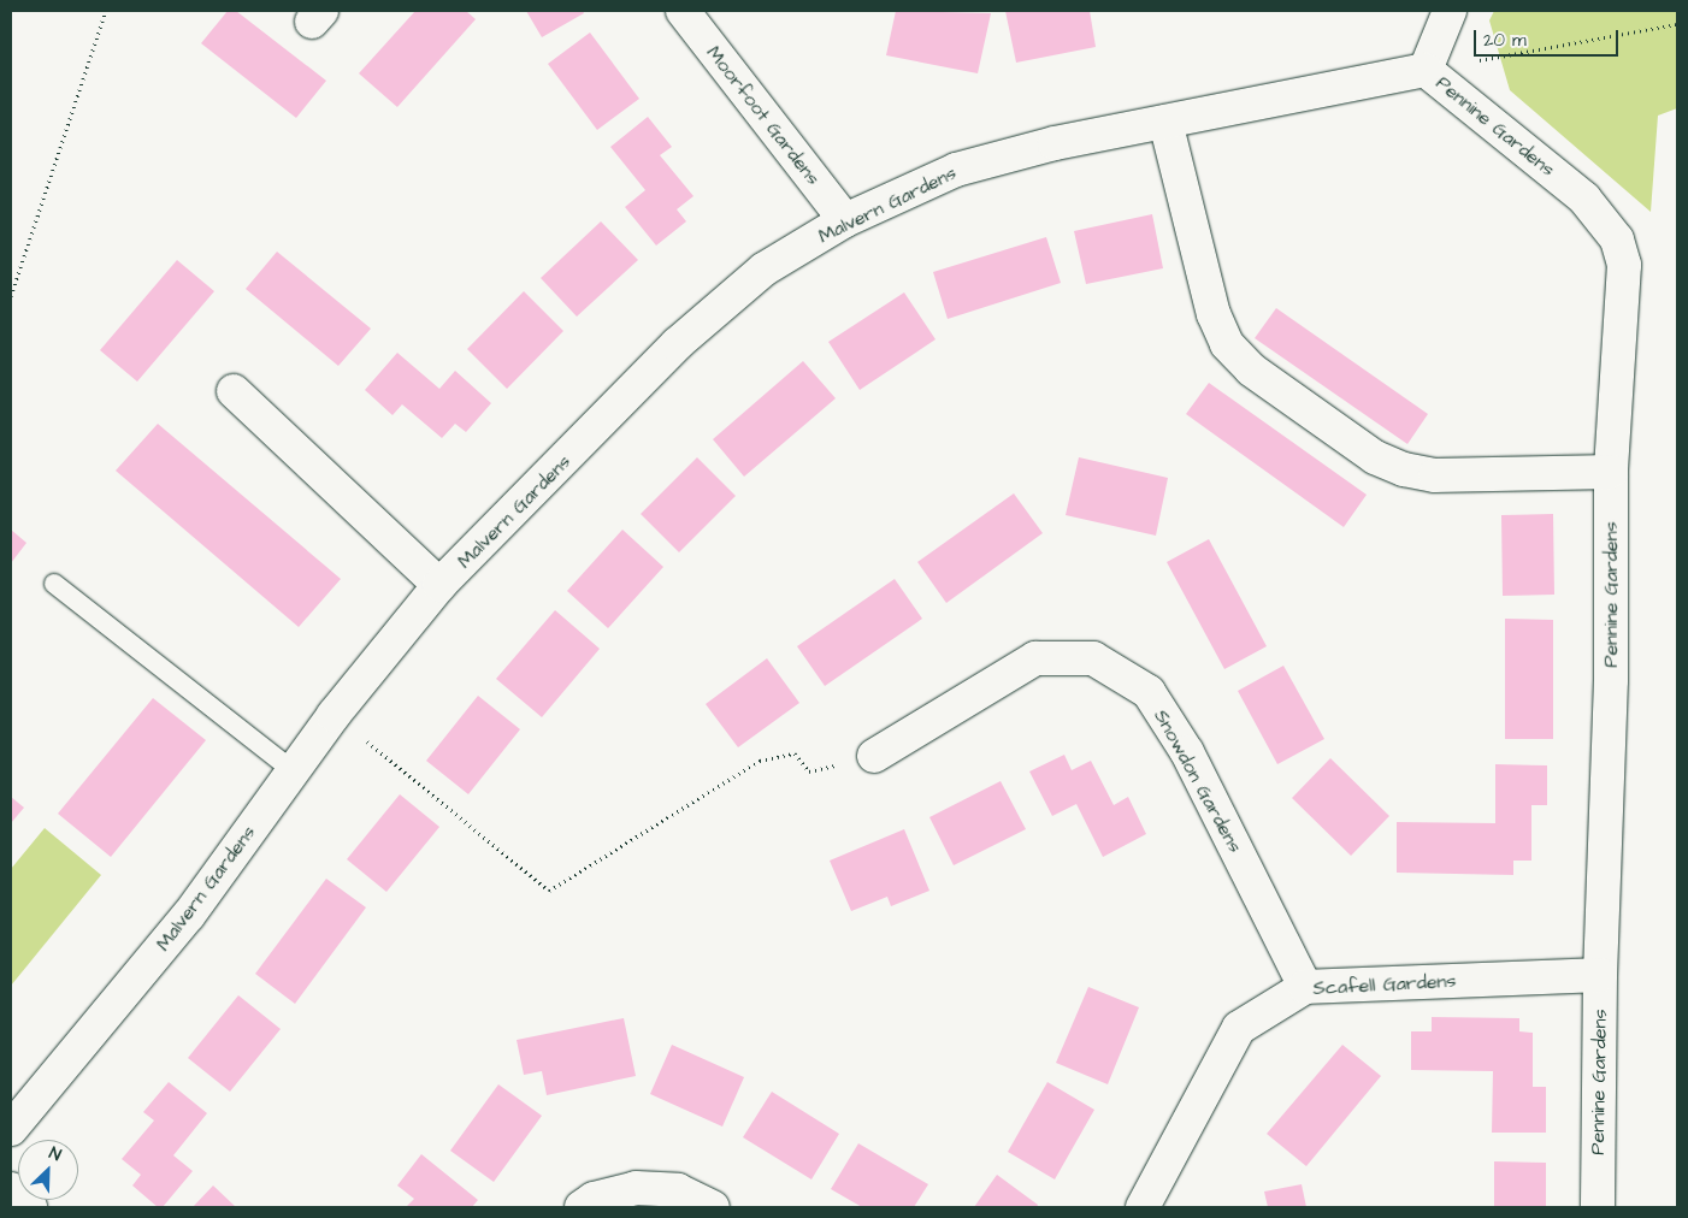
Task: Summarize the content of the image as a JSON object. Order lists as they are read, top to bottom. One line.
{"streets":{"street":["Moorfoot Gardens","Pennine Gardens","Malvern Gardens","Snowdon Gardens","Scafell Gardens"]},"crossings":[["Moorfoot Gardens","Malvern Gardens"],["Pennine Gardens","Malvern Gardens"],["Pennine Gardens","Scafell Gardens"],["Snowdon Gardens","Scafell Gardens"]],"scale_bar":"20 m","north":"top right"}
